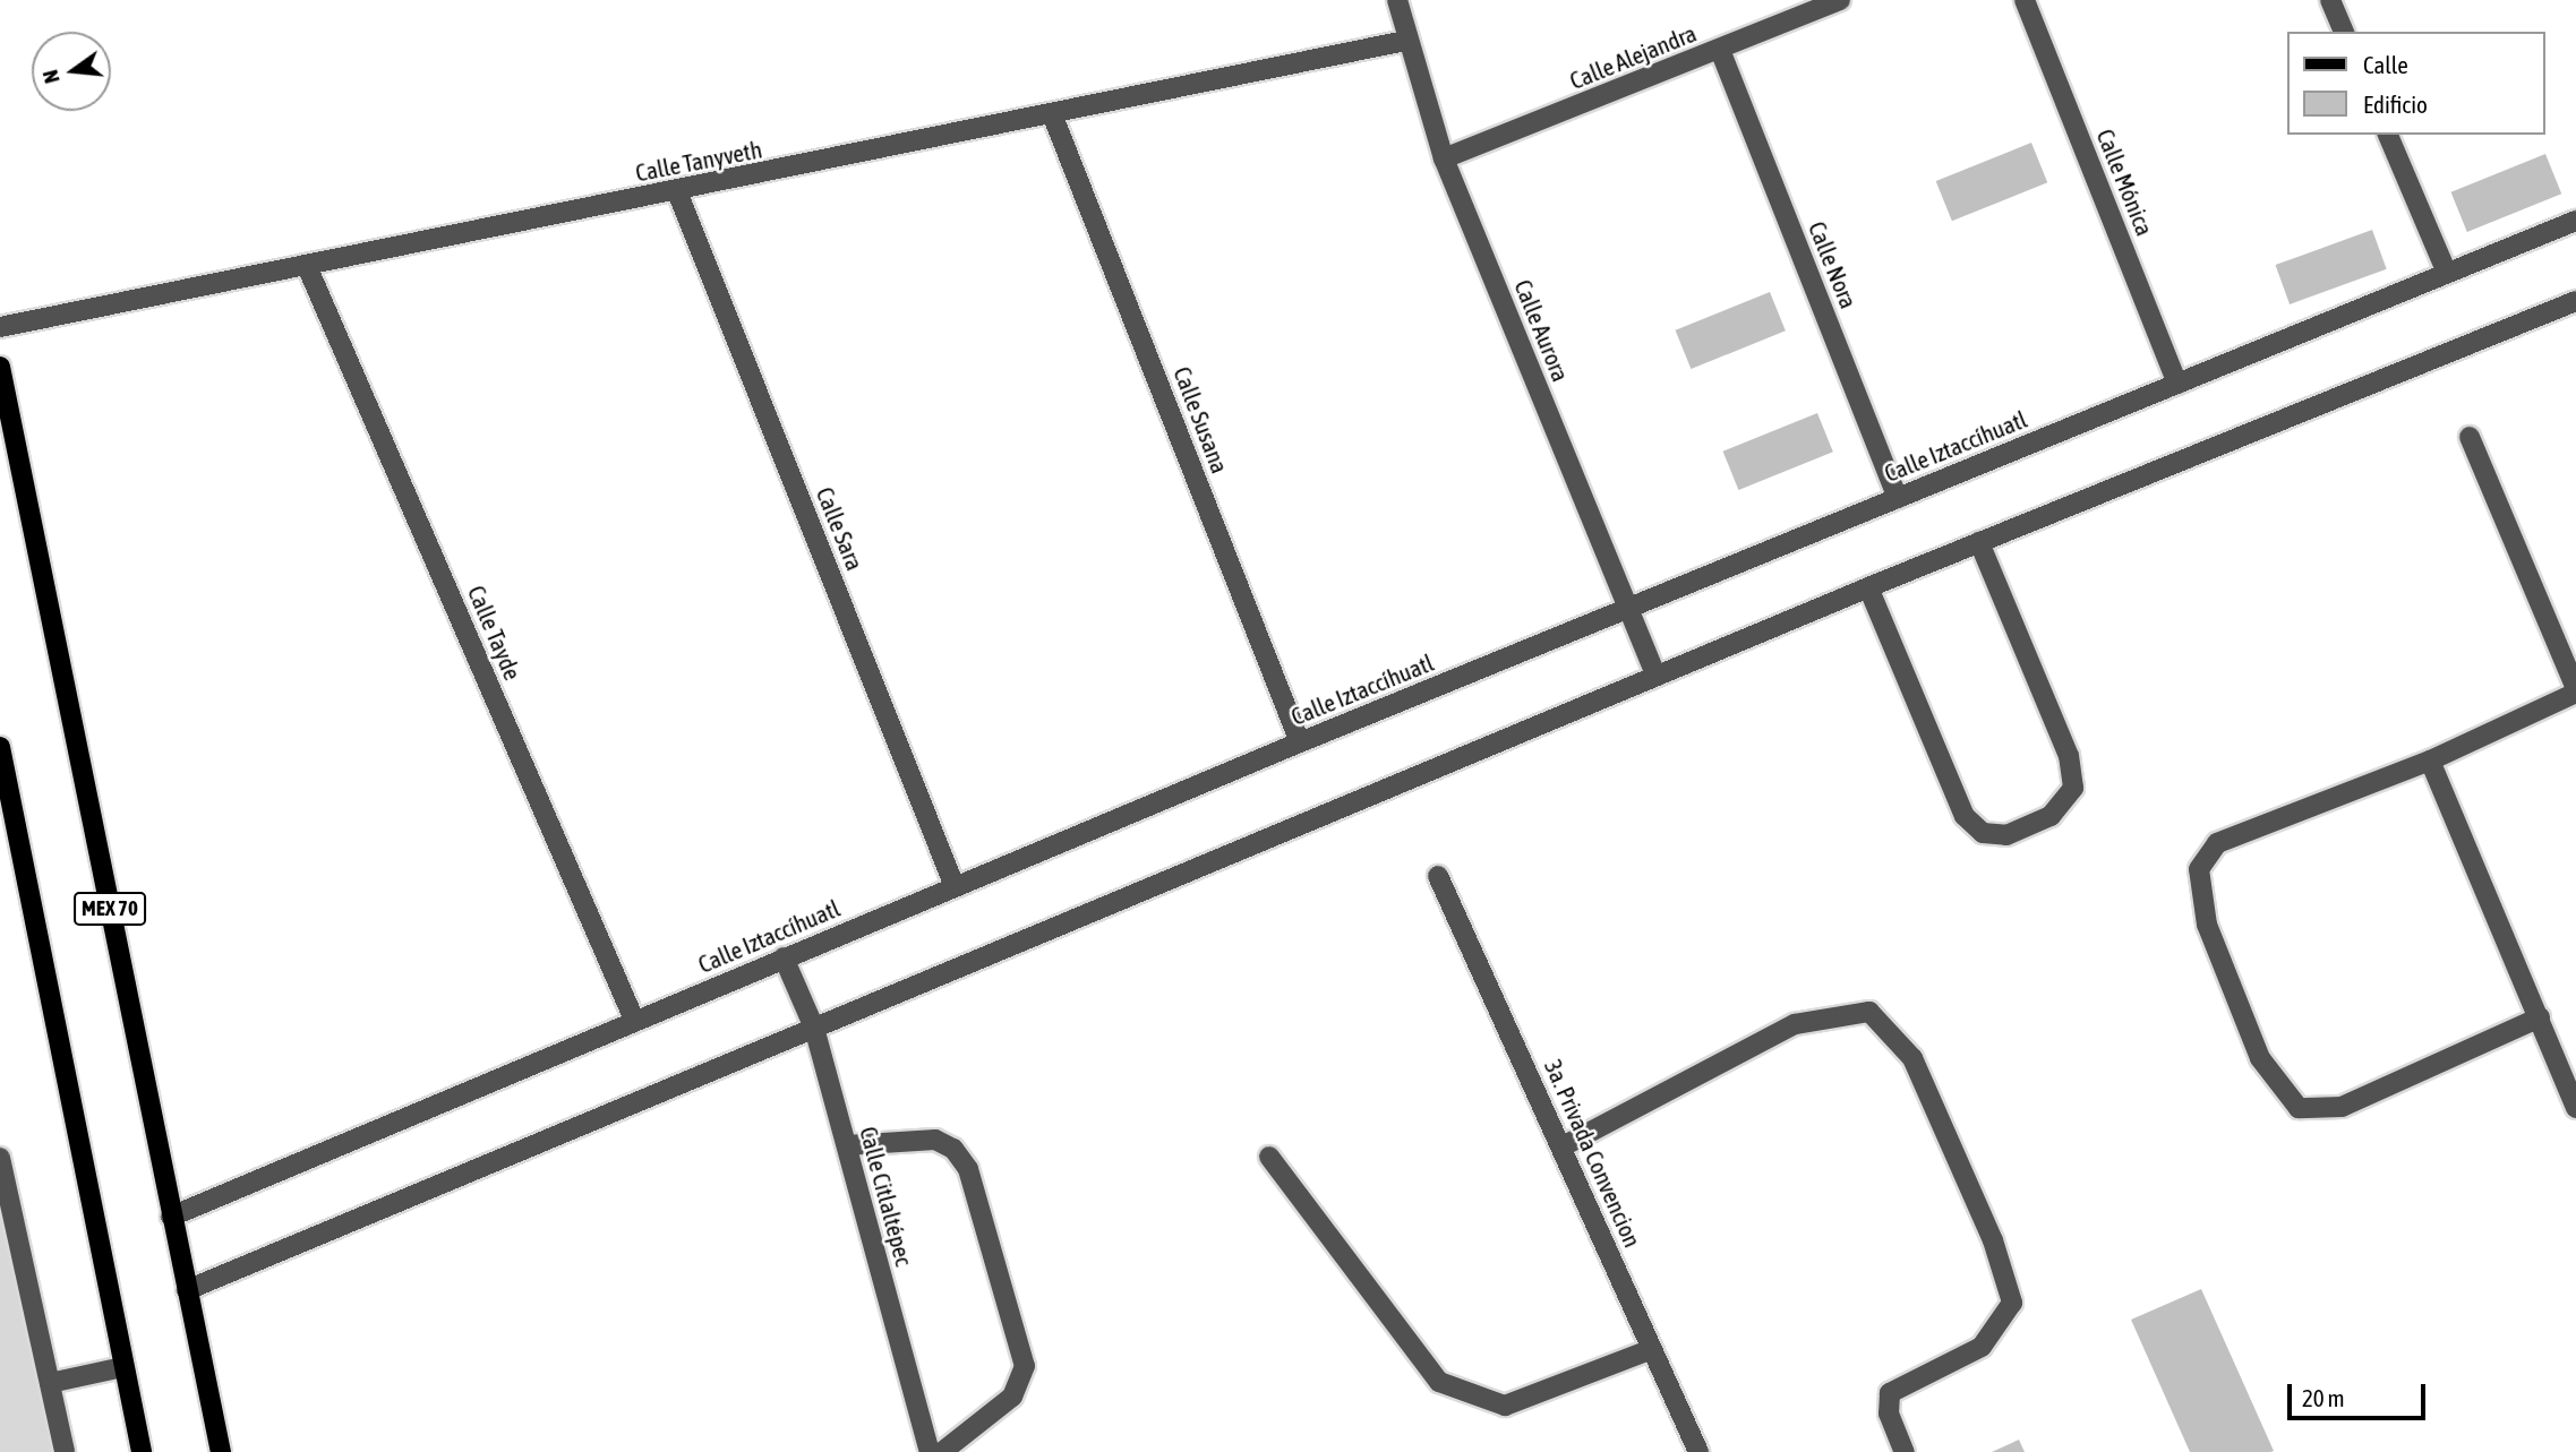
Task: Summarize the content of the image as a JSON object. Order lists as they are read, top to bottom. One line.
{"streets":{"main road":["MEX 70"],"street":["Calle Alejandra","Calle Tanyveth","Calle Mónica","Calle Nora","Calle Aurora","Calle Susana","Calle Iztaccíhuatl","Calle Sara","Calle Tayde","3a. Privada Convencion","Calle Citlaltépec"]},"crossings":[["Calle Alejandra","Calle Nora"],["Calle Alejandra","Calle Aurora"],["Calle Tanyveth","Calle Aurora"],["Calle Tanyveth","Calle Susana"],["Calle Tanyveth","Calle Sara"],["Calle Tanyveth","Calle Tayde"],["Calle Mónica","Calle Iztaccíhuatl"],["Calle Nora","Calle Iztaccíhuatl"],["Calle Aurora","Calle Iztaccíhuatl"],["Calle Susana","Calle Iztaccíhuatl"],["Calle Iztaccíhuatl","Calle Sara"],["Calle Iztaccíhuatl","Calle Tayde"],["Calle Iztaccíhuatl","MEX 70"],["Calle Iztaccíhuatl","Calle Citlaltépec"]],"legend":["Calle","Edificio"],"scale_bar":"20 m","north":"left"}
